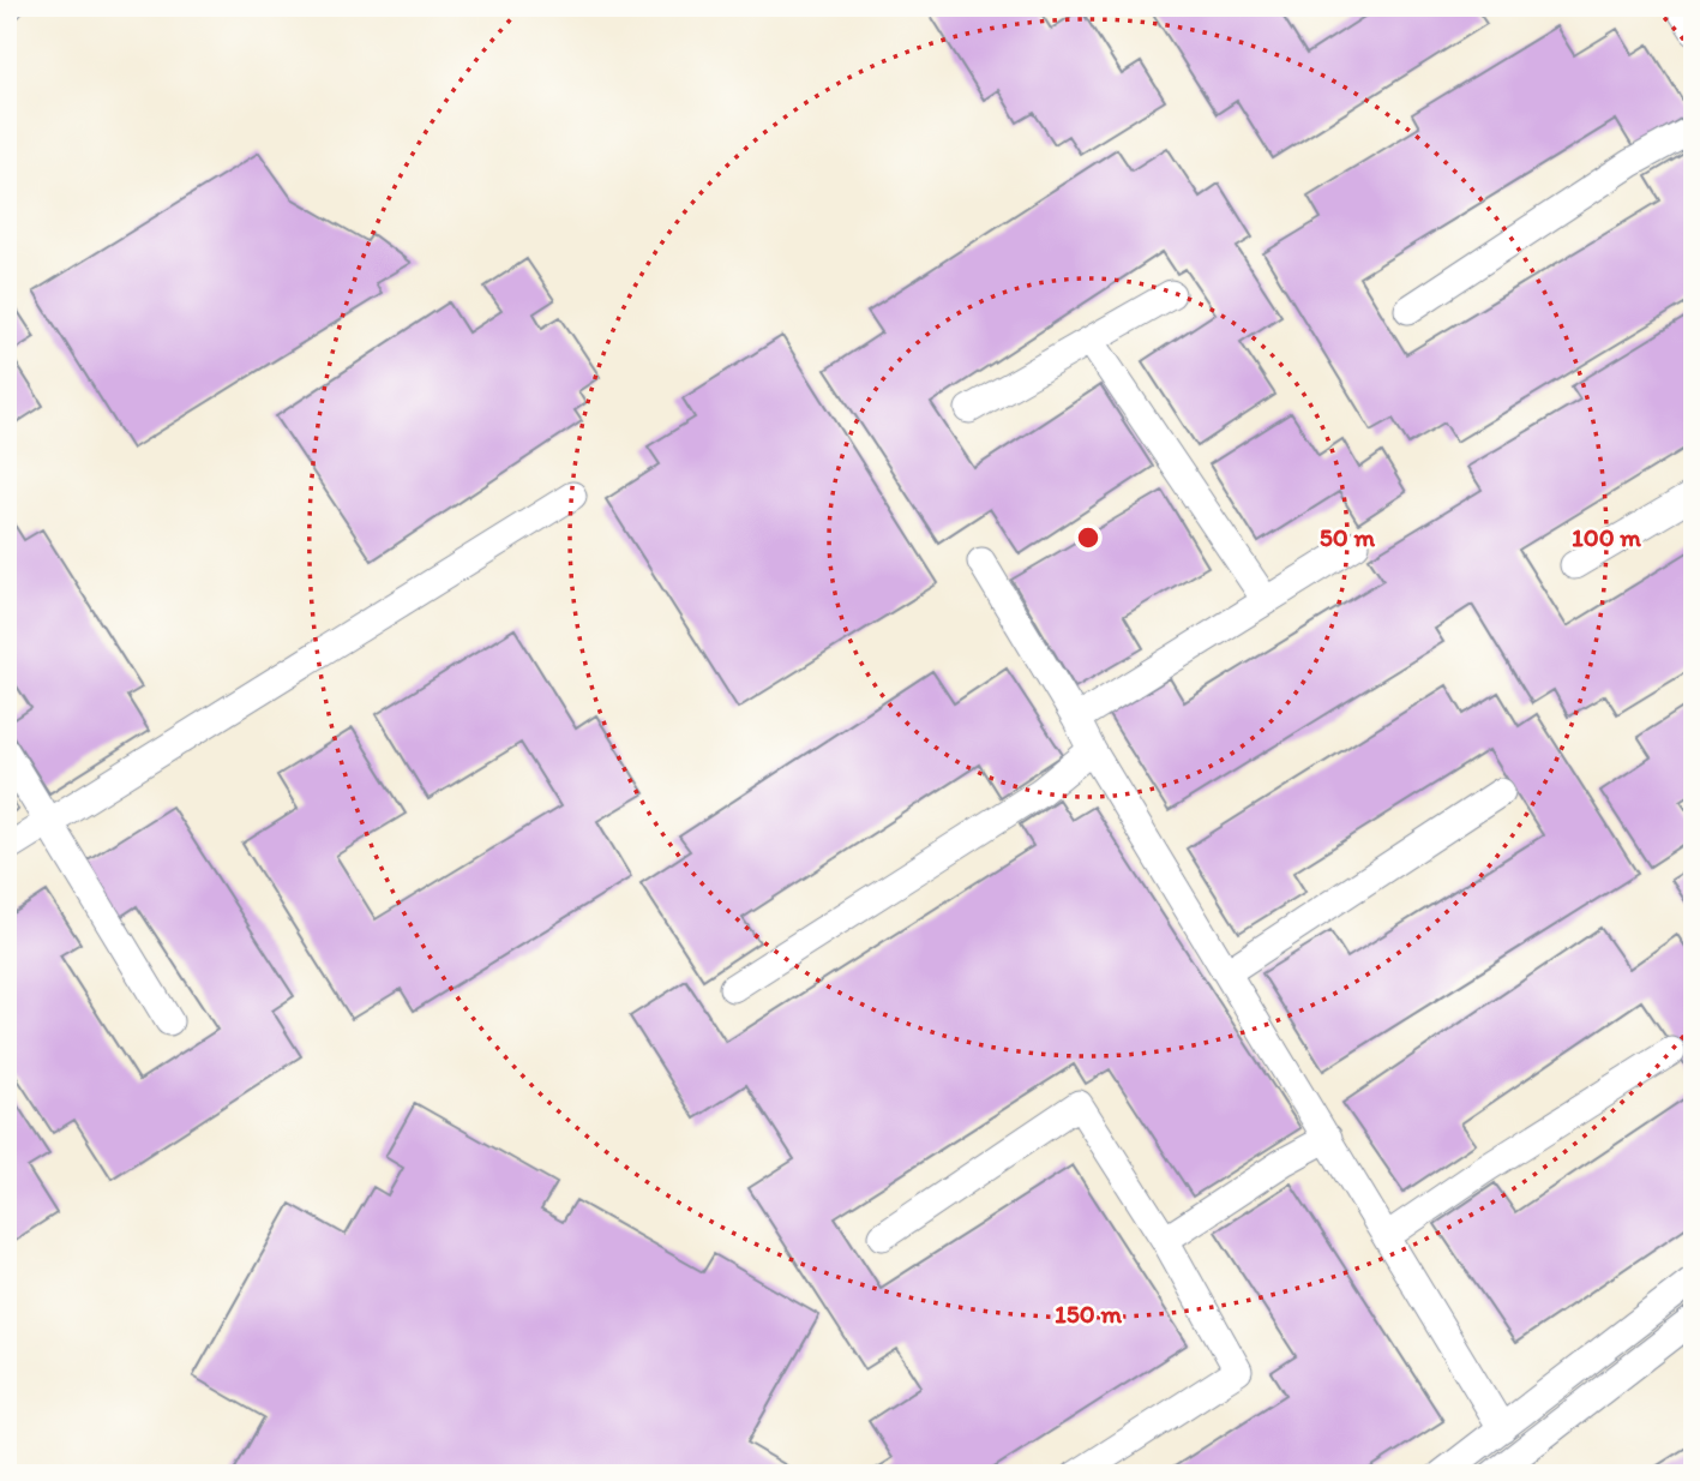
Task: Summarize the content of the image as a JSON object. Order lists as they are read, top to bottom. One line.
{"rings":["50 m","100 m","150 m"]}
